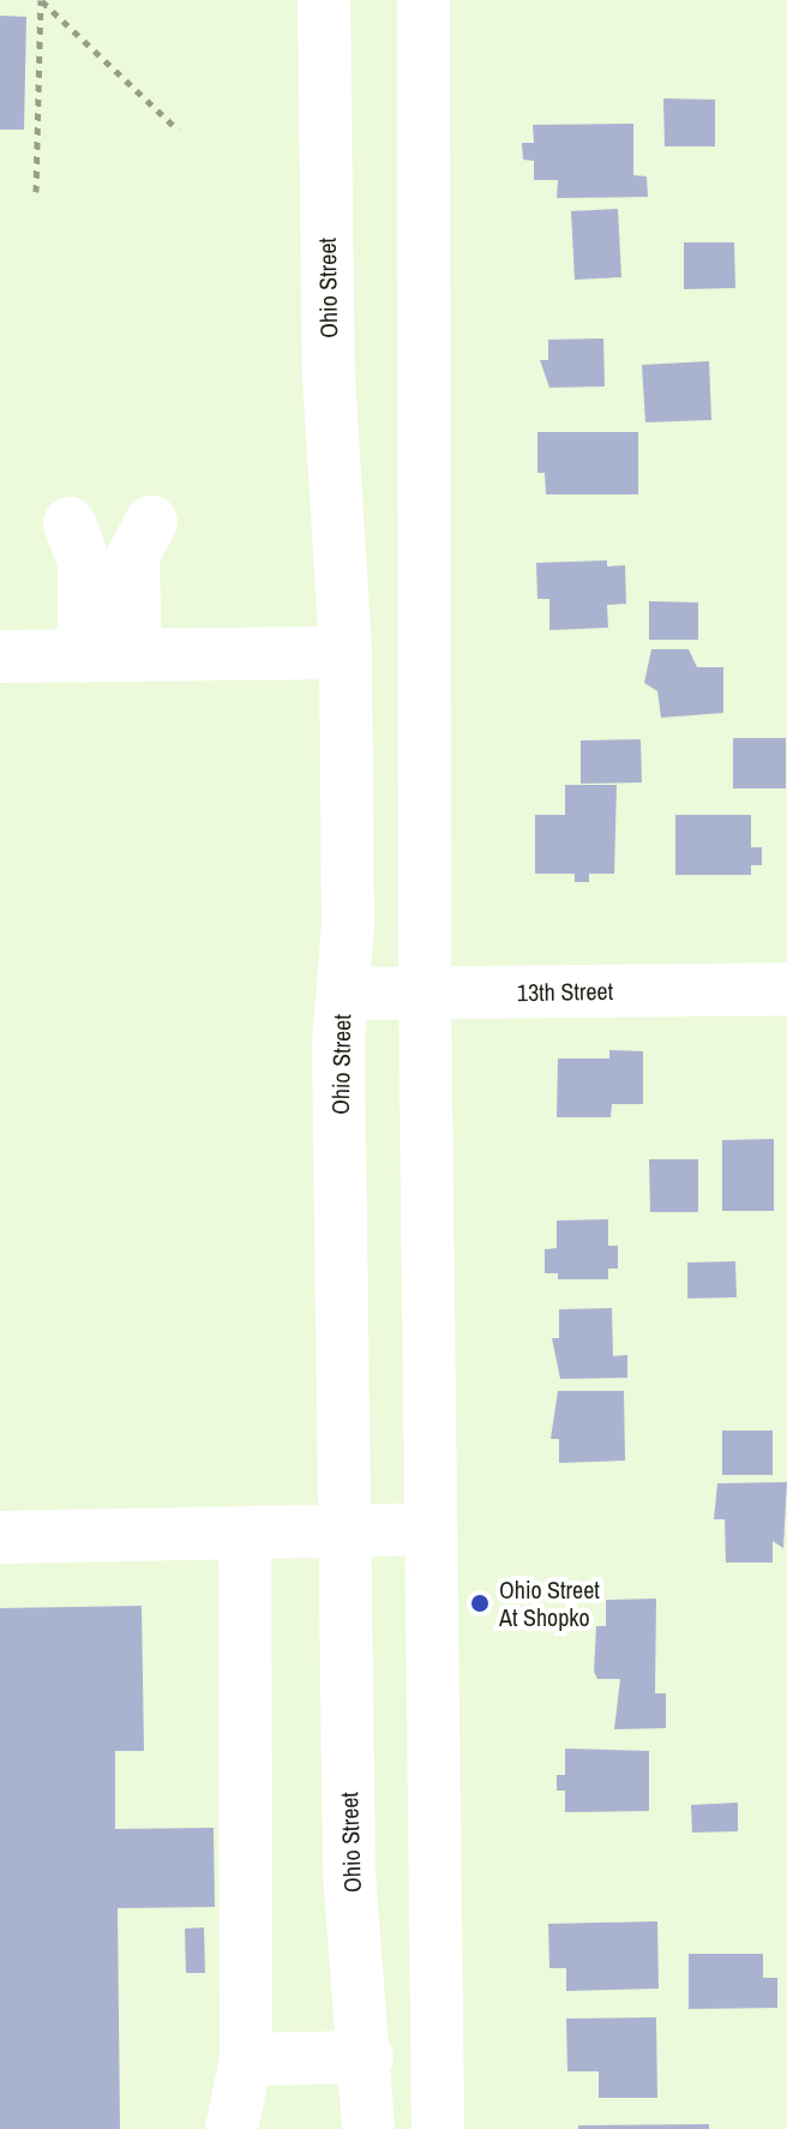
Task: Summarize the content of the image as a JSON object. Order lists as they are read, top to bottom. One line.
{"streets":{"street":["Ohio Street","13th Street"]},"crossings":[["Ohio Street","13th Street"]],"places":["Ohio Street At Shopko"]}
